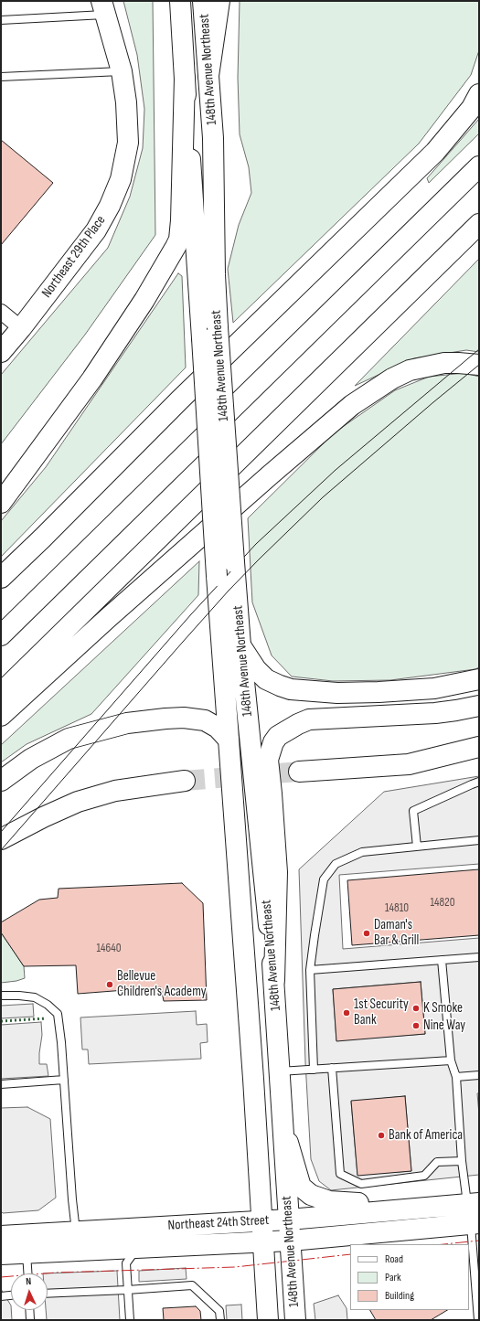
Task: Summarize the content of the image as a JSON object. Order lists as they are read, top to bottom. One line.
{"streets":{"main road":["148th Avenue Northeast","Northeast 29th Place","Northeast 24th Street"]},"crossings":[["148th Avenue Northeast","Northeast 24th Street"]],"places":["Daman's Bar & Grill","Bellevue Children's Academy","K Smoke","1st Security Bank","Nine Way","Bank of America"],"house_numbers":["14820","14810","14640"],"legend":["Road","Park","Building"],"north":"top"}
